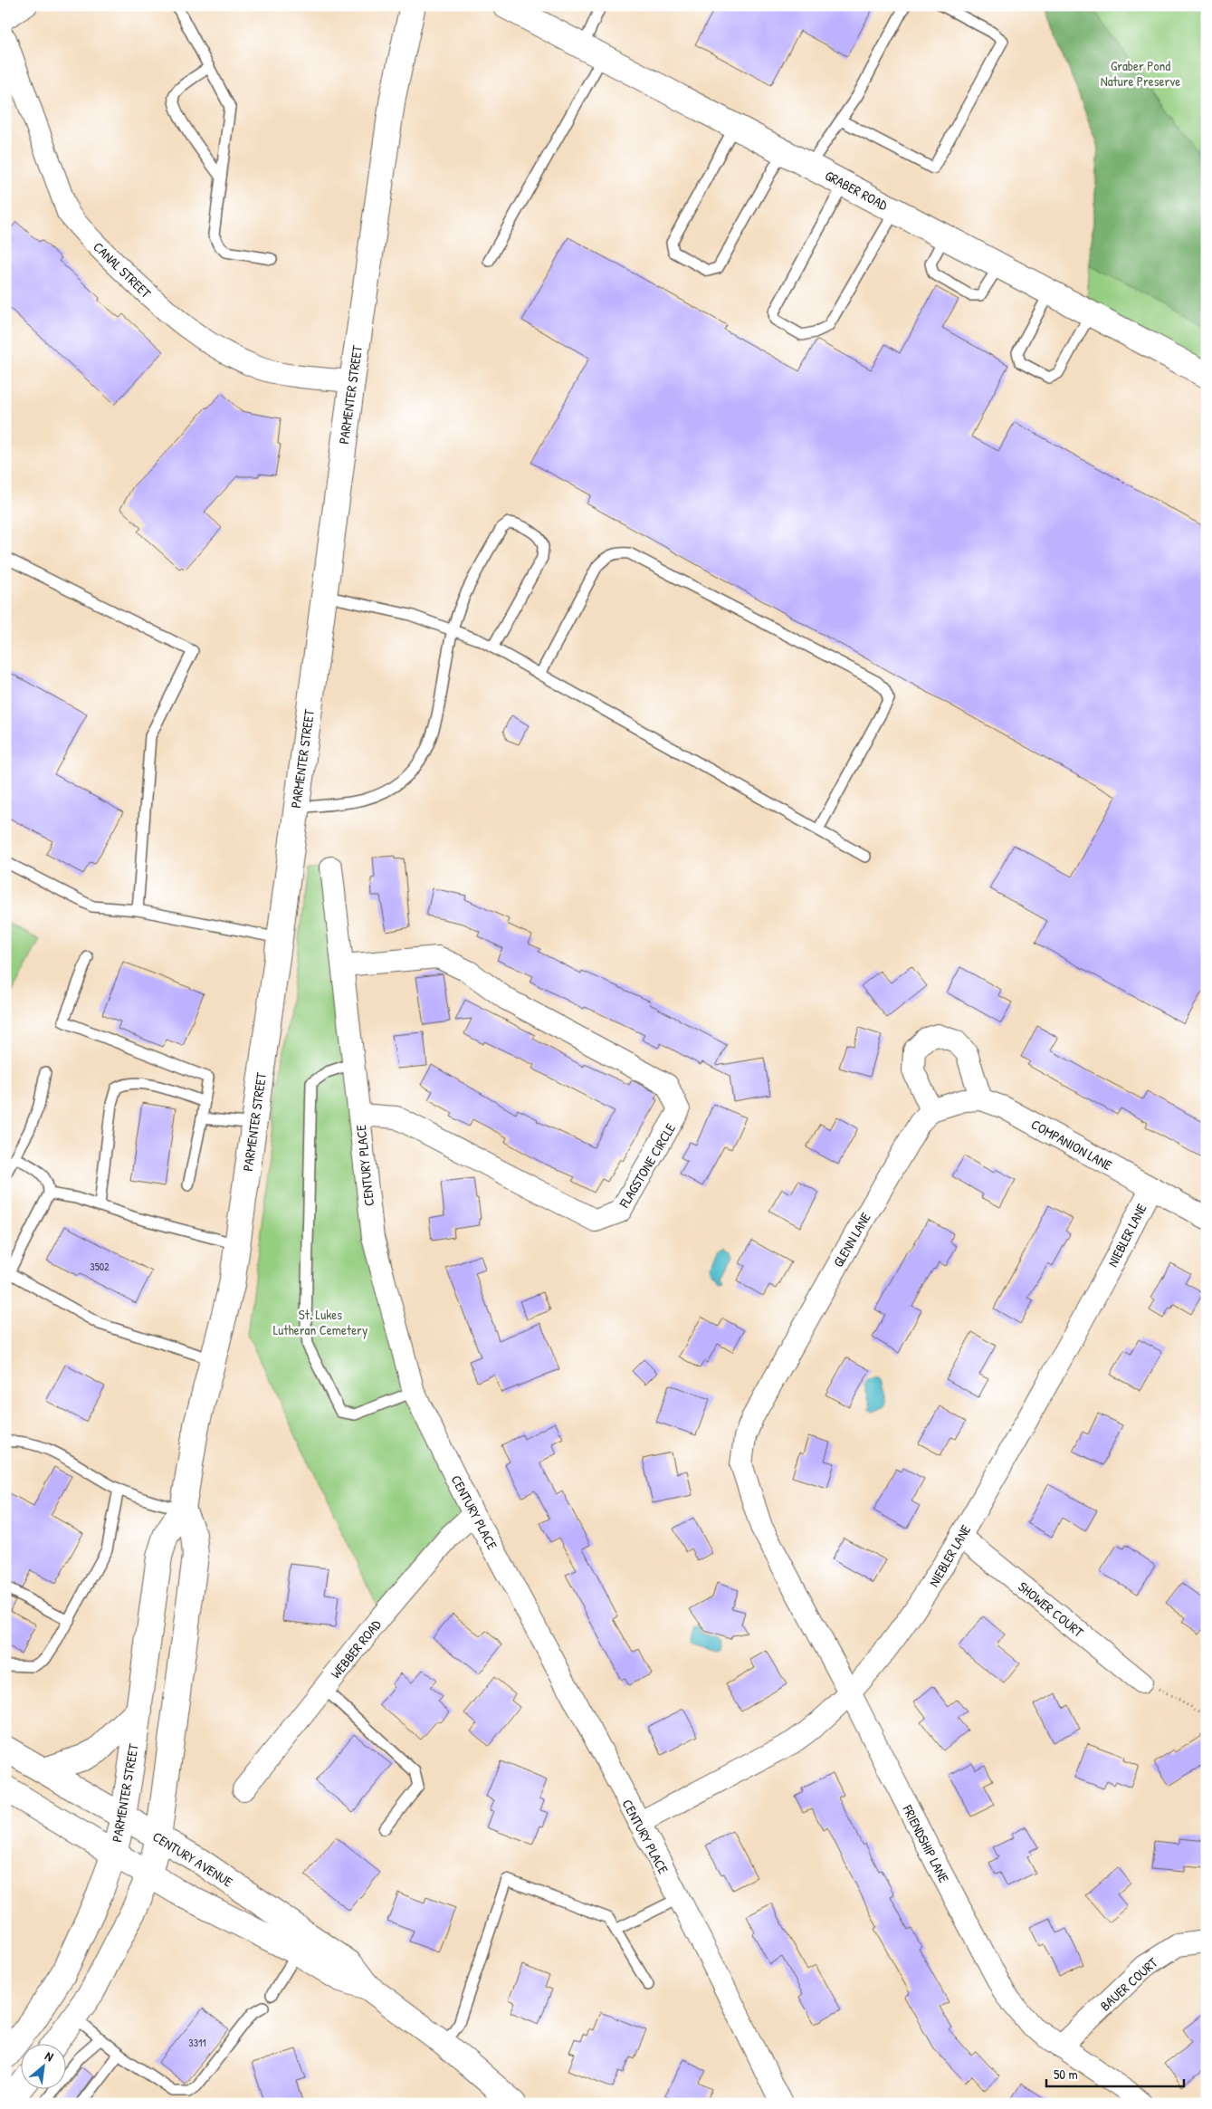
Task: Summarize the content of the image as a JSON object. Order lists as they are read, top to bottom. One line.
{"streets":{"street":["GRABER ROAD","CANAL STREET","PARMENTER STREET","COMPANION LANE","CENTURY PLACE","FLAGSTONE CIRCLE","NIEBLER LANE","GLENN LANE","SHOWER COURT","WEBBER ROAD","FRIENDSHIP LANE","CENTURY AVENUE","BAUER COURT"]},"crossings":[["CANAL STREET","PARMENTER STREET"],["PARMENTER STREET","CENTURY AVENUE"],["COMPANION LANE","NIEBLER LANE"],["COMPANION LANE","GLENN LANE"],["CENTURY PLACE","FLAGSTONE CIRCLE"],["CENTURY PLACE","NIEBLER LANE"],["CENTURY PLACE","WEBBER ROAD"],["NIEBLER LANE","SHOWER COURT"],["NIEBLER LANE","FRIENDSHIP LANE"],["GLENN LANE","FRIENDSHIP LANE"],["FRIENDSHIP LANE","BAUER COURT"]],"parks":["Graber Pond Nature Preserve","St. Lukes Lutheran Cemetery"],"house_numbers":["3502","3311"],"scale_bar":"50 m","north":"top right"}
